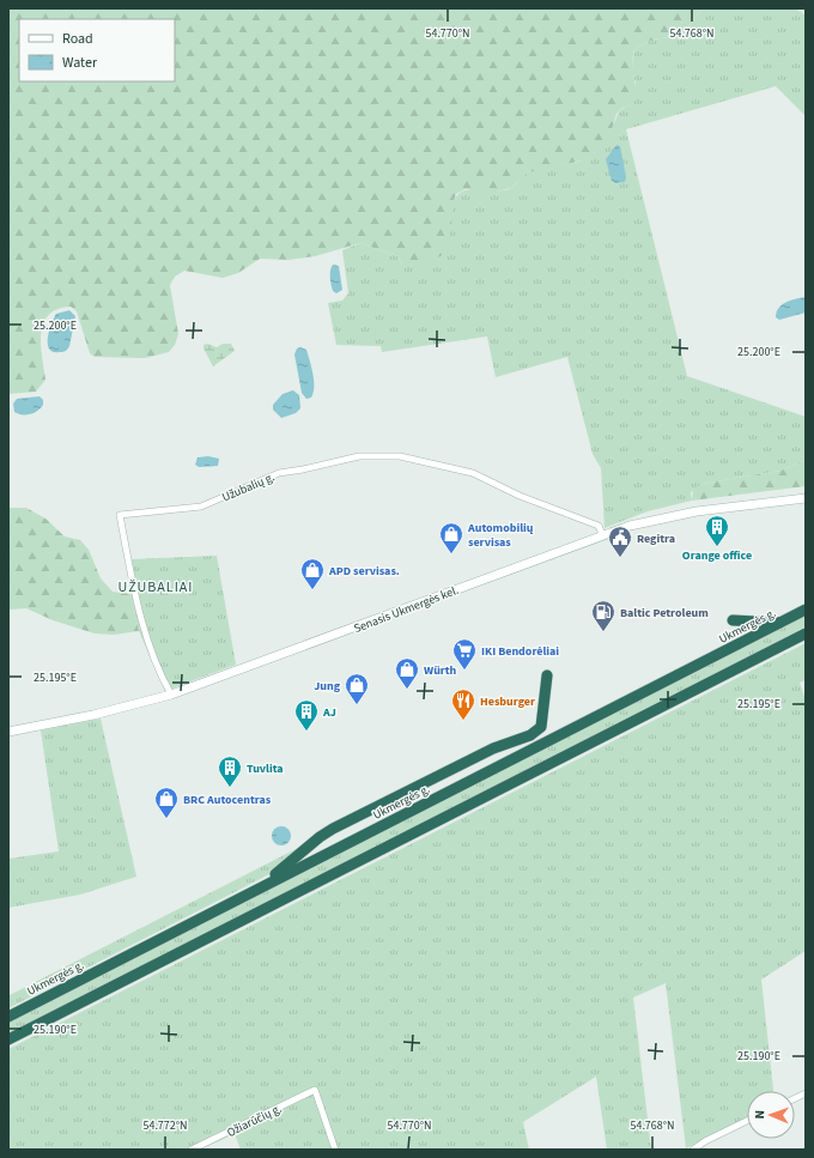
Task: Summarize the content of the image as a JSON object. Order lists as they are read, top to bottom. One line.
{"streets":{"highway":["Ukmergės g."],"main road":["Senasis Ukmergės kel."],"street":["Užubalių g.","Ožiarūčių g."]},"crossings":[["Užubalių g.","Senasis Ukmergės kel."]],"districts":["UŽUBALIAI"],"places":{"building":["Orange office","AJ","Tuvlita"],"shop":["Automobilių servisas","APD servisas.","Würth","Jung","BRC Autocentras"],"public building":["Regitra"],"fuel station":["Baltic Petroleum"],"supermarket":["IKI Bendorėliai"],"restaurant":["Hesburger"]},"legend":["Road","Water"],"north":"left","coordinates":["54.770°N","54.768°N","25.200°E","25.195°E","25.190°E","54.772°N"]}
